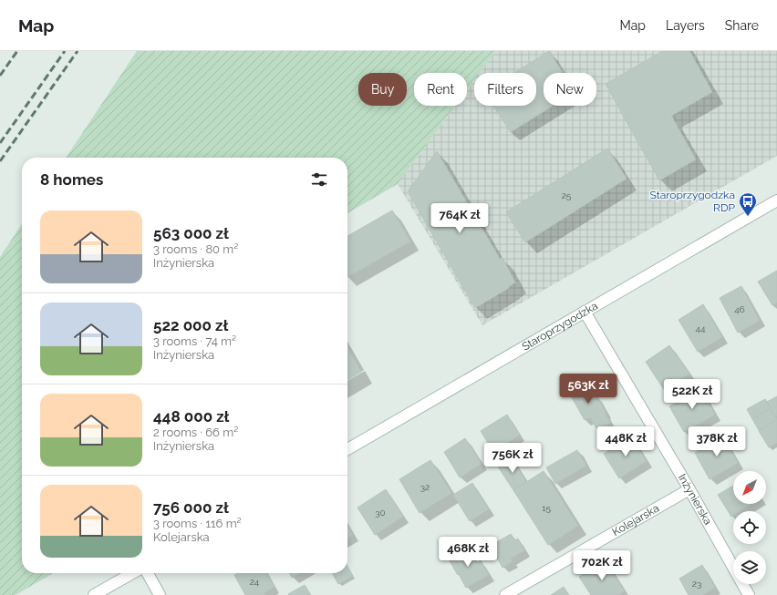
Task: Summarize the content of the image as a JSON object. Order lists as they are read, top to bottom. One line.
{"streets":{"street":["Staroprzygodzka","Inżynierska","Kolejarska"]},"crossings":[["Staroprzygodzka","Inżynierska"],["Inżynierska","Kolejarska"]],"places":{"bus stop":["Staroprzygodzka RDP"]},"house_numbers":["25","46","44","32","15","30","24","23"],"north":"bottom left","page":{"header":"Map","nav":["Map","Layers","Share"],"chip":["Buy","Rent","Filters","New"],"heading":"8 homes","list":[{"name":"563 000 zł","note":"3 rooms · 80 m² · Inżynierska"},{"name":"522 000 zł","note":"3 rooms · 74 m² · Inżynierska"},{"name":"448 000 zł","note":"2 rooms · 66 m² · Inżynierska"},{"name":"756 000 zł","note":"3 rooms · 116 m² · Kolejarska"}],"price":["764K zł","563K zł","522K zł","448K zł","378K zł","756K zł","468K zł","702K zł"]}}
